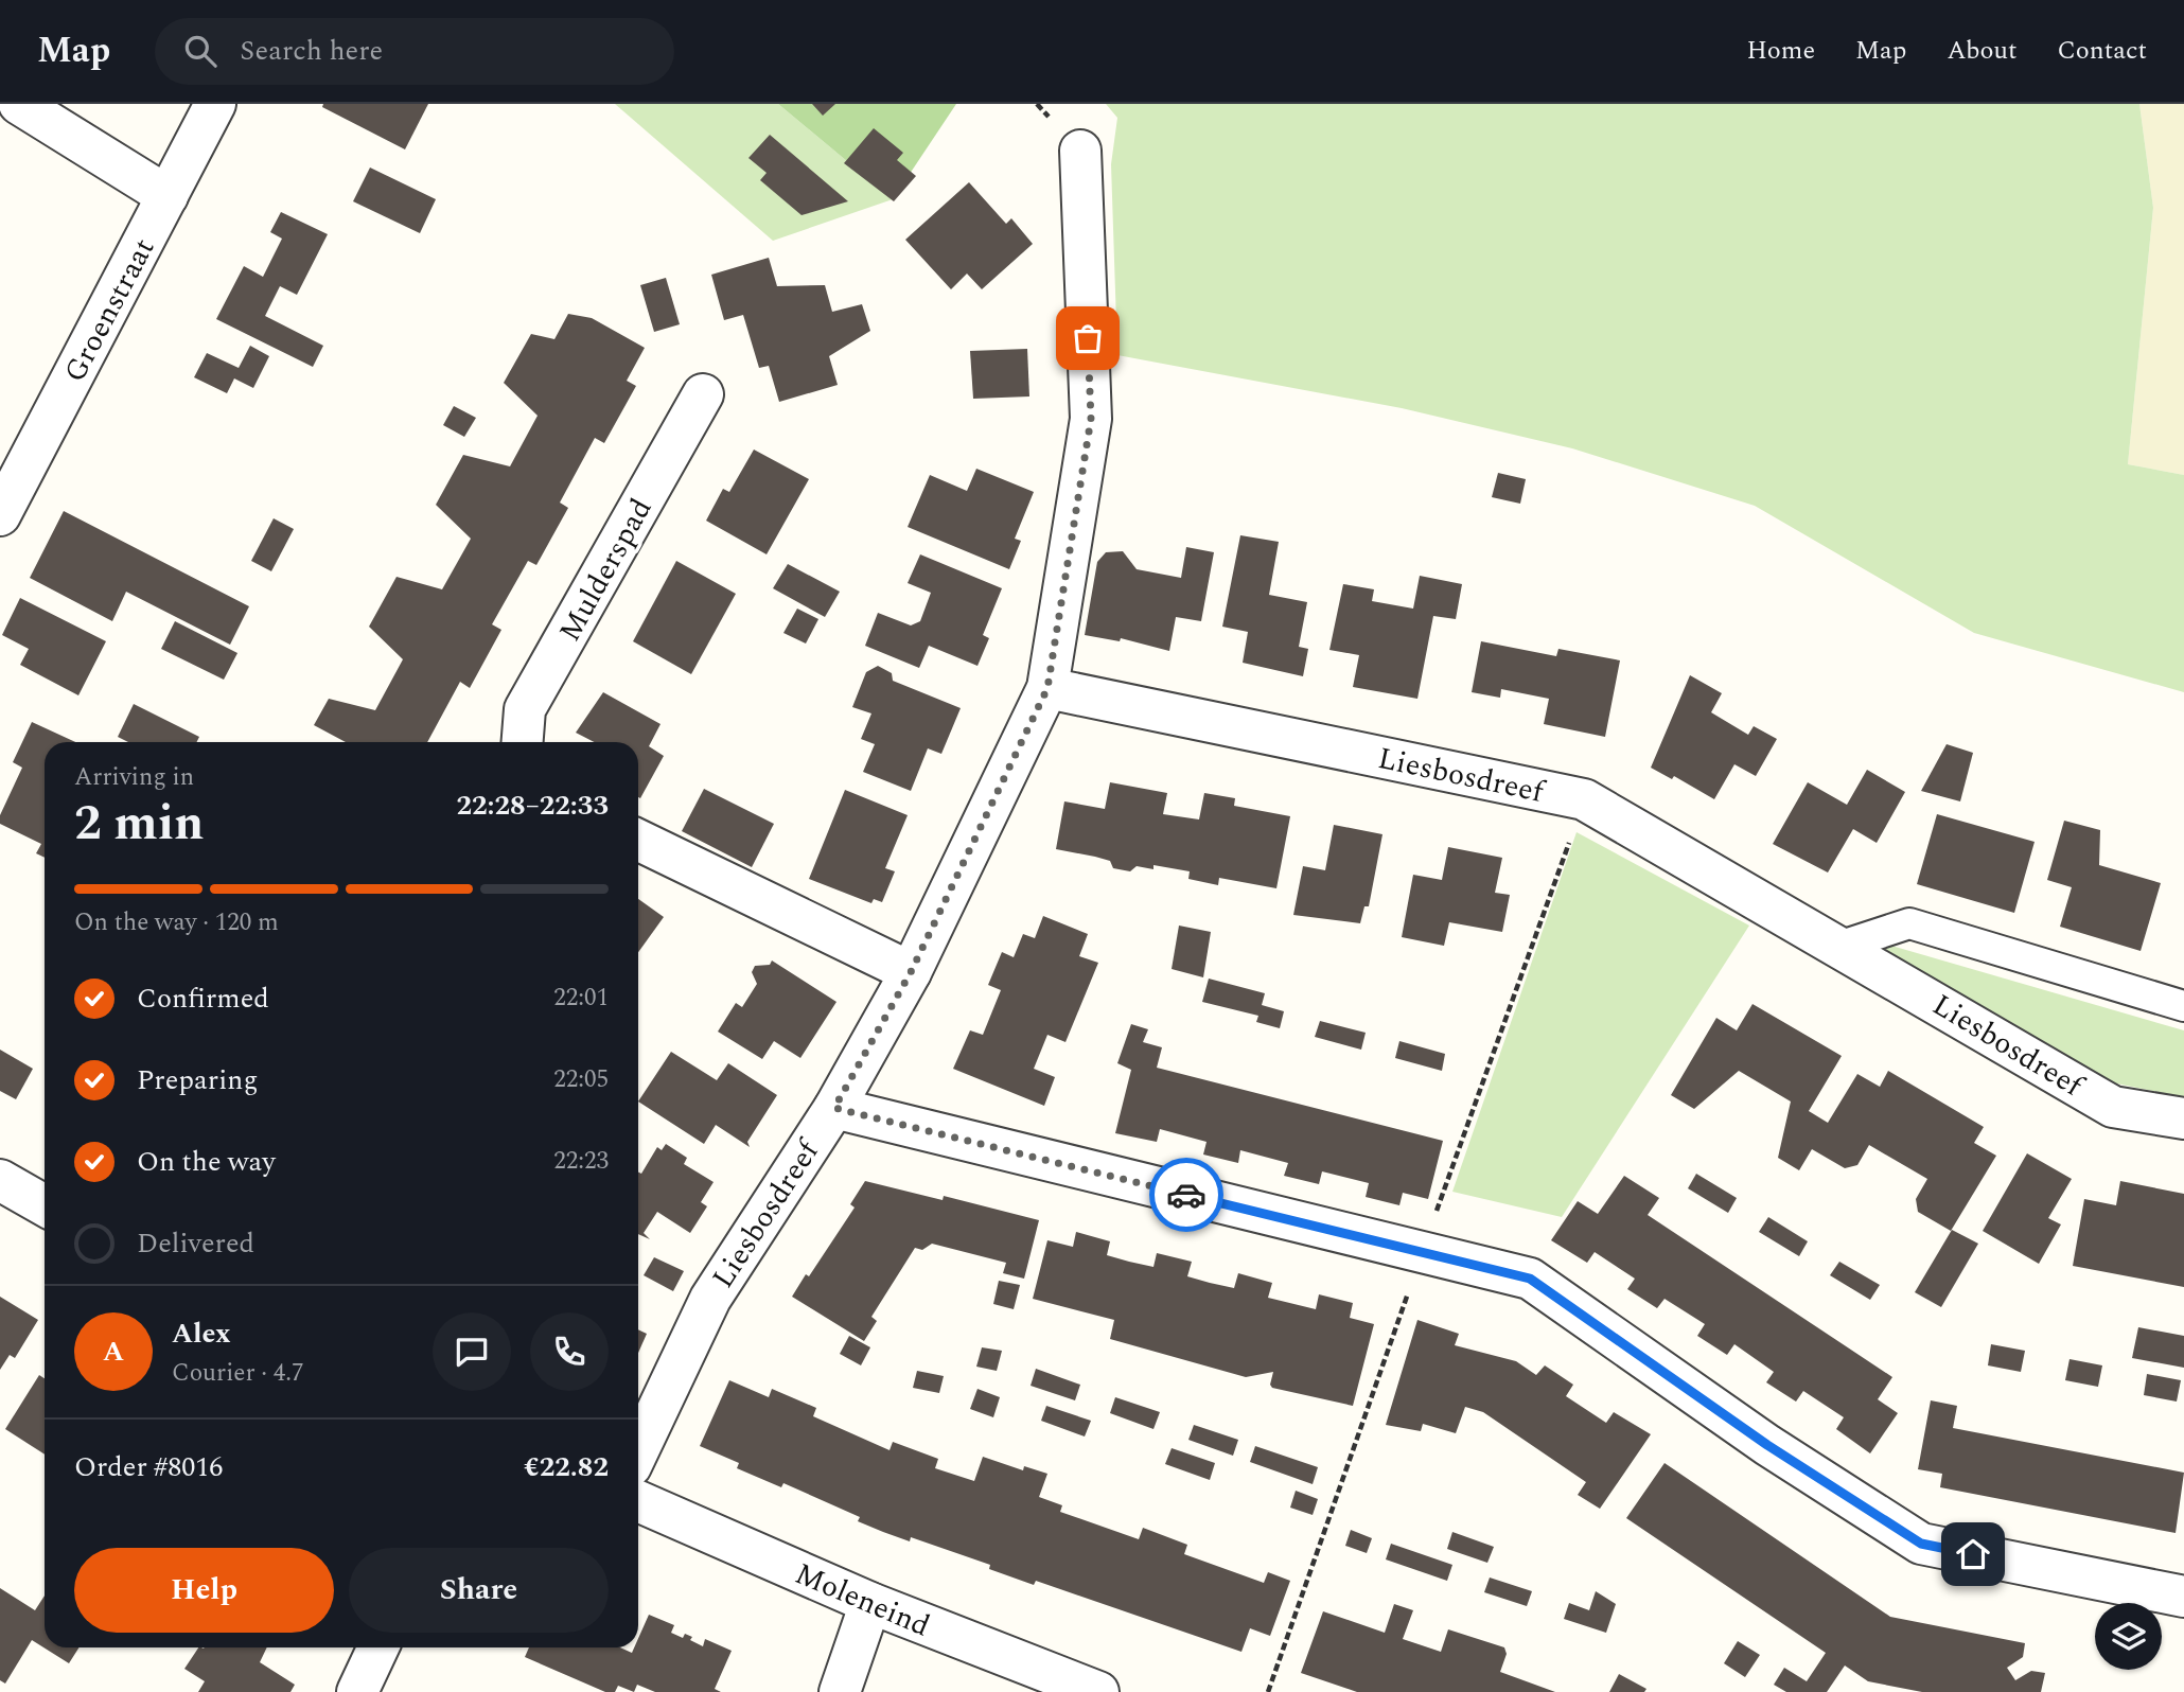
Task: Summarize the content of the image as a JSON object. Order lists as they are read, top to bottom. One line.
{"streets":{"street":["Groenstraat","Mulderspad","Liesbosdreef","Moleneind"]},"page":{"header":"Map","search":"Search here","nav":["Home","Map","About","Contact"],"heading":["2 min","Arriving in","22:28–22:33"],"panel":["Alex","Courier · 4.7","Order #8016","€22.82"],"bar":"On the way · 120 m","list":[["Confirmed","22:01"],["Preparing","22:05"],["On the way","22:23"],"Delivered"],"round":"A","buttons":["Help","Share"]}}
